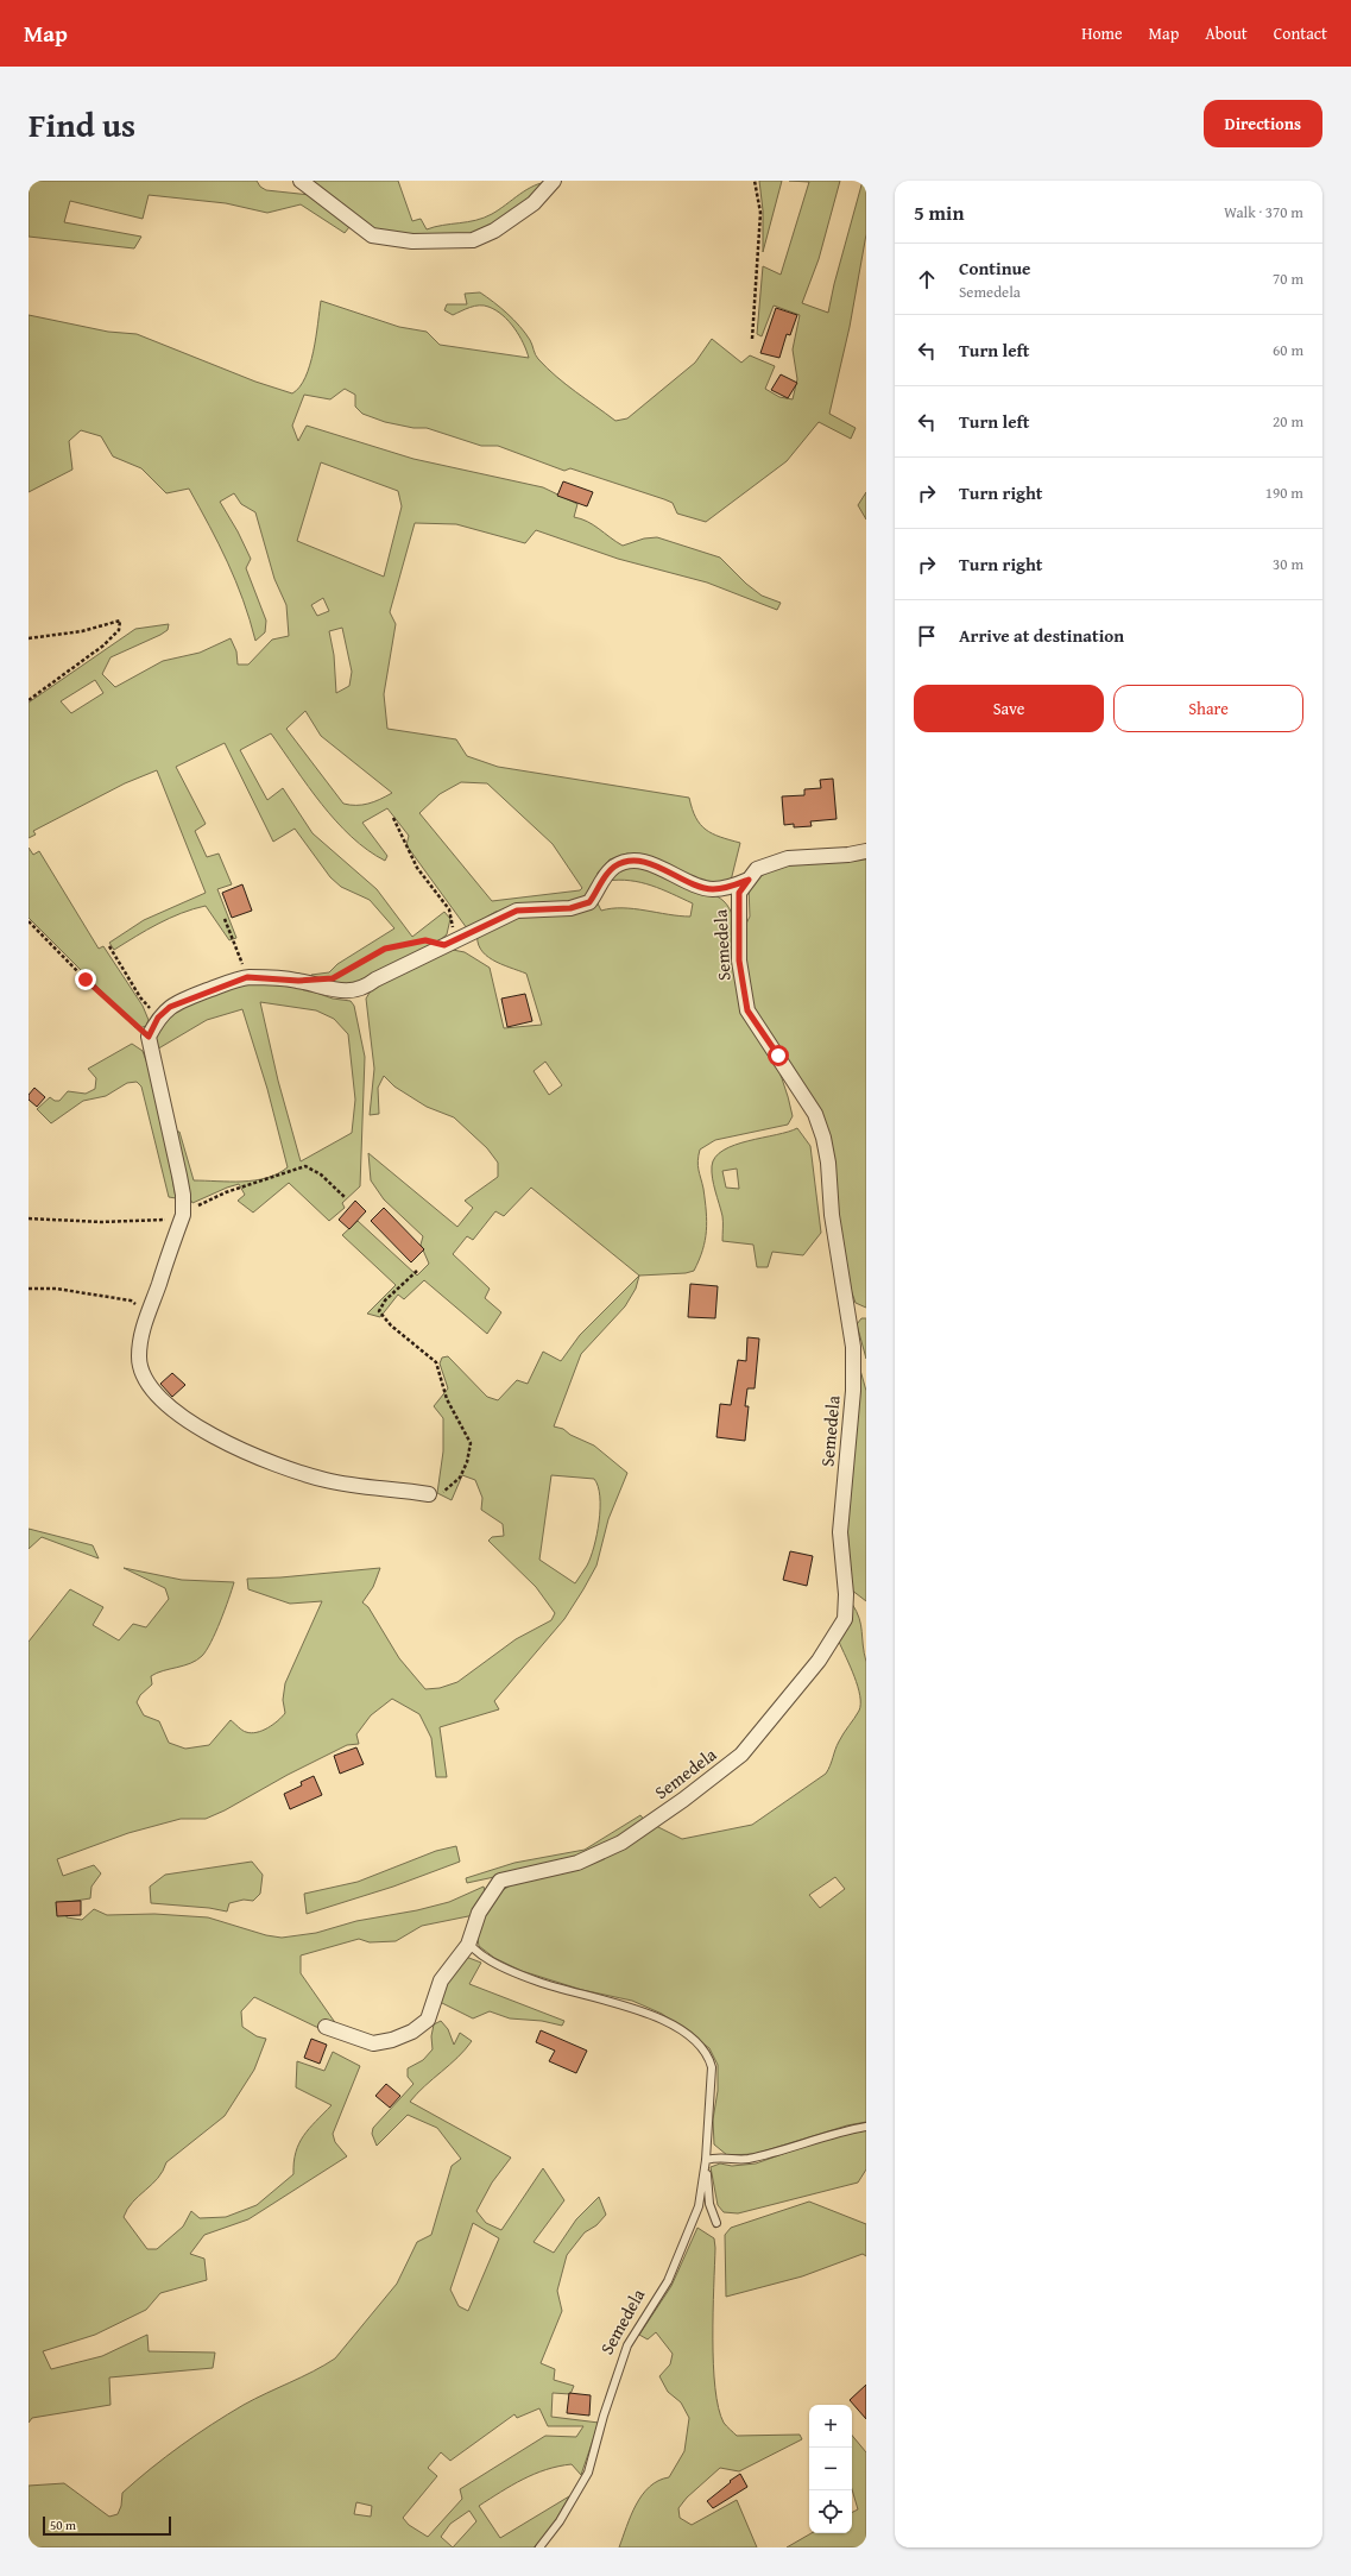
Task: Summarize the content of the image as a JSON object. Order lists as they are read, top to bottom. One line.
{"streets":{"street":["Semedela"]},"scale_bar":"50 m","page":{"header":"Map","nav":["Home","Map","About","Contact"],"title":"Find us","buttons":["Directions",["Save","Share"]],"heading":["5 min","Walk · 370 m"],"list":[["Continue","Semedela","70 m"],["Turn left","60 m"],["Turn left","20 m"],["Turn right","190 m"],["Turn right","30 m"],"Arrive at destination"],"map_buttons":["+","−"],"scale":"50 m"}}
